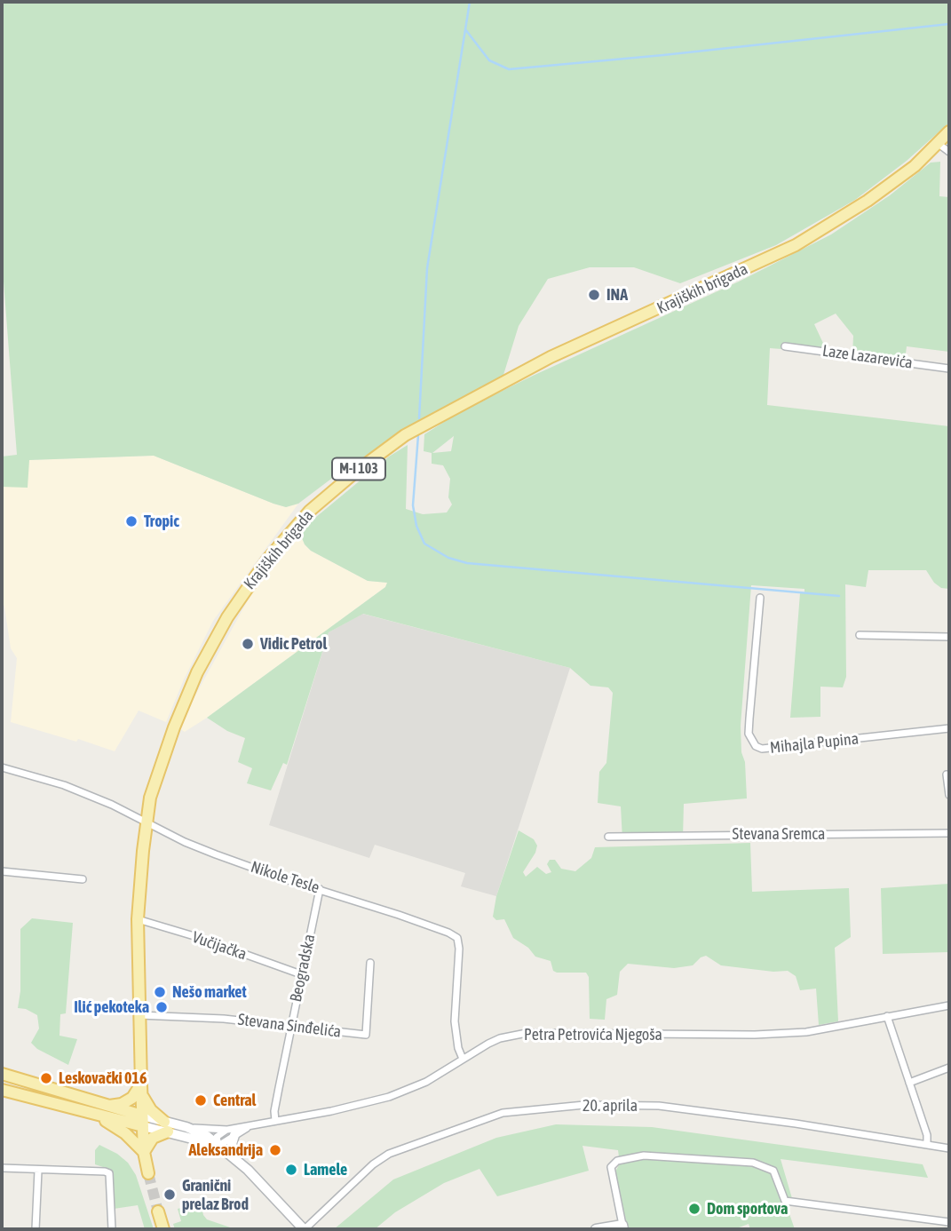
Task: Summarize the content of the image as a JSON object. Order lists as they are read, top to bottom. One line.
{"streets":{"main road":["Krajiških brigada","M-I 103"],"street":["Laze Lazarevića","Mihajla Pupina","Stevana Sremca","Nikole Tesle","Vučijačka","Beogradska","Stevana Sinđelića","Petra Petrovića Njegoša","20. aprila"]},"crossings":[["Krajiških brigada","M-I 103"],["Krajiških brigada","Nikole Tesle"],["Krajiških brigada","Vučijačka"],["Krajiških brigada","Stevana Sinđelića"],["Nikole Tesle","Beogradska"],["Nikole Tesle","Petra Petrovića Njegoša"],["Vučijačka","Beogradska"],["Beogradska","Stevana Sinđelića"],["Beogradska","Petra Petrovića Njegoša"]],"places":["INA","Tropic","Vidic Petrol","Nešo market","Ilić pekoteka","Leskovački 016","Central","Aleksandrija","Lamele","Granični prelaz Brod","Dom sportova"]}
